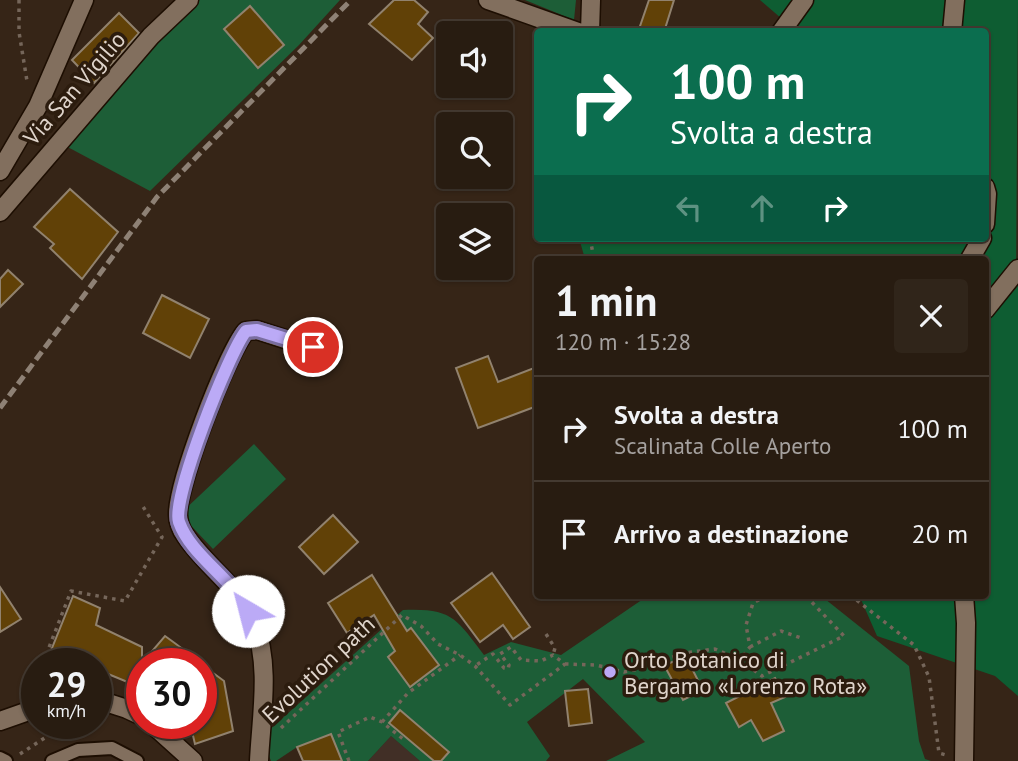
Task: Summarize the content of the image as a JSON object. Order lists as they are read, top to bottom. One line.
{"streets":{"street":["Via San Vigilio"],"path":["Evolution path"]},"places":["Orto Botanico di Bergamo «Lorenzo Rota»"],"page":{"turn":["100 m","Svolta a destra"],"heading":["1 min","120 m · 15:28"],"list":[{"name":"Svolta a destra","note":"Scalinata Colle Aperto","value":"100 m"},{"name":"Arrivo a destinazione","value":"20 m"}],"speed":"29 km/h","limit":"30"}}
